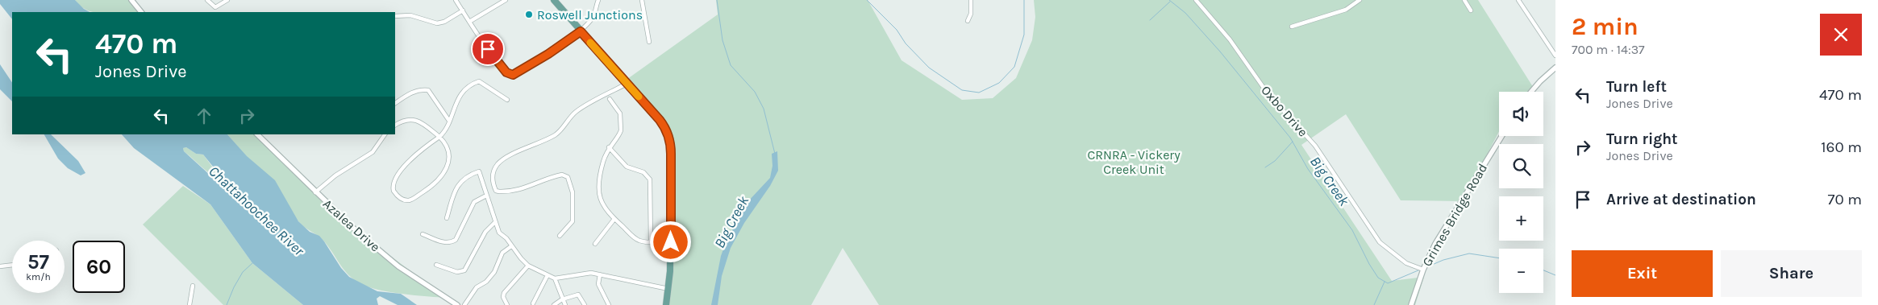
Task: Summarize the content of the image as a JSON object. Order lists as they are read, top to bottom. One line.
{"streets":{"street":["Oxbo Drive","Grimes Bridge Road","Azalea Drive"]},"crossings":[["Oxbo Drive","Grimes Bridge Road"]],"water":["Big Creek","Chattahoochee River"],"parks":["CRNRA - Vickery Creek Unit"],"places":["Roswell Junctions"],"page":{"heading":["2 min","700 m · 14:37"],"turn":["470 m","Jones Drive"],"list":[{"name":"Turn left","note":"Jones Drive","value":"470 m"},{"name":"Turn right","note":"Jones Drive","value":"160 m"},{"name":"Arrive at destination","value":"70 m"}],"map_buttons":["+","−"],"speed":"57 km/h","limit":"60","buttons":["Exit","Share"]}}
